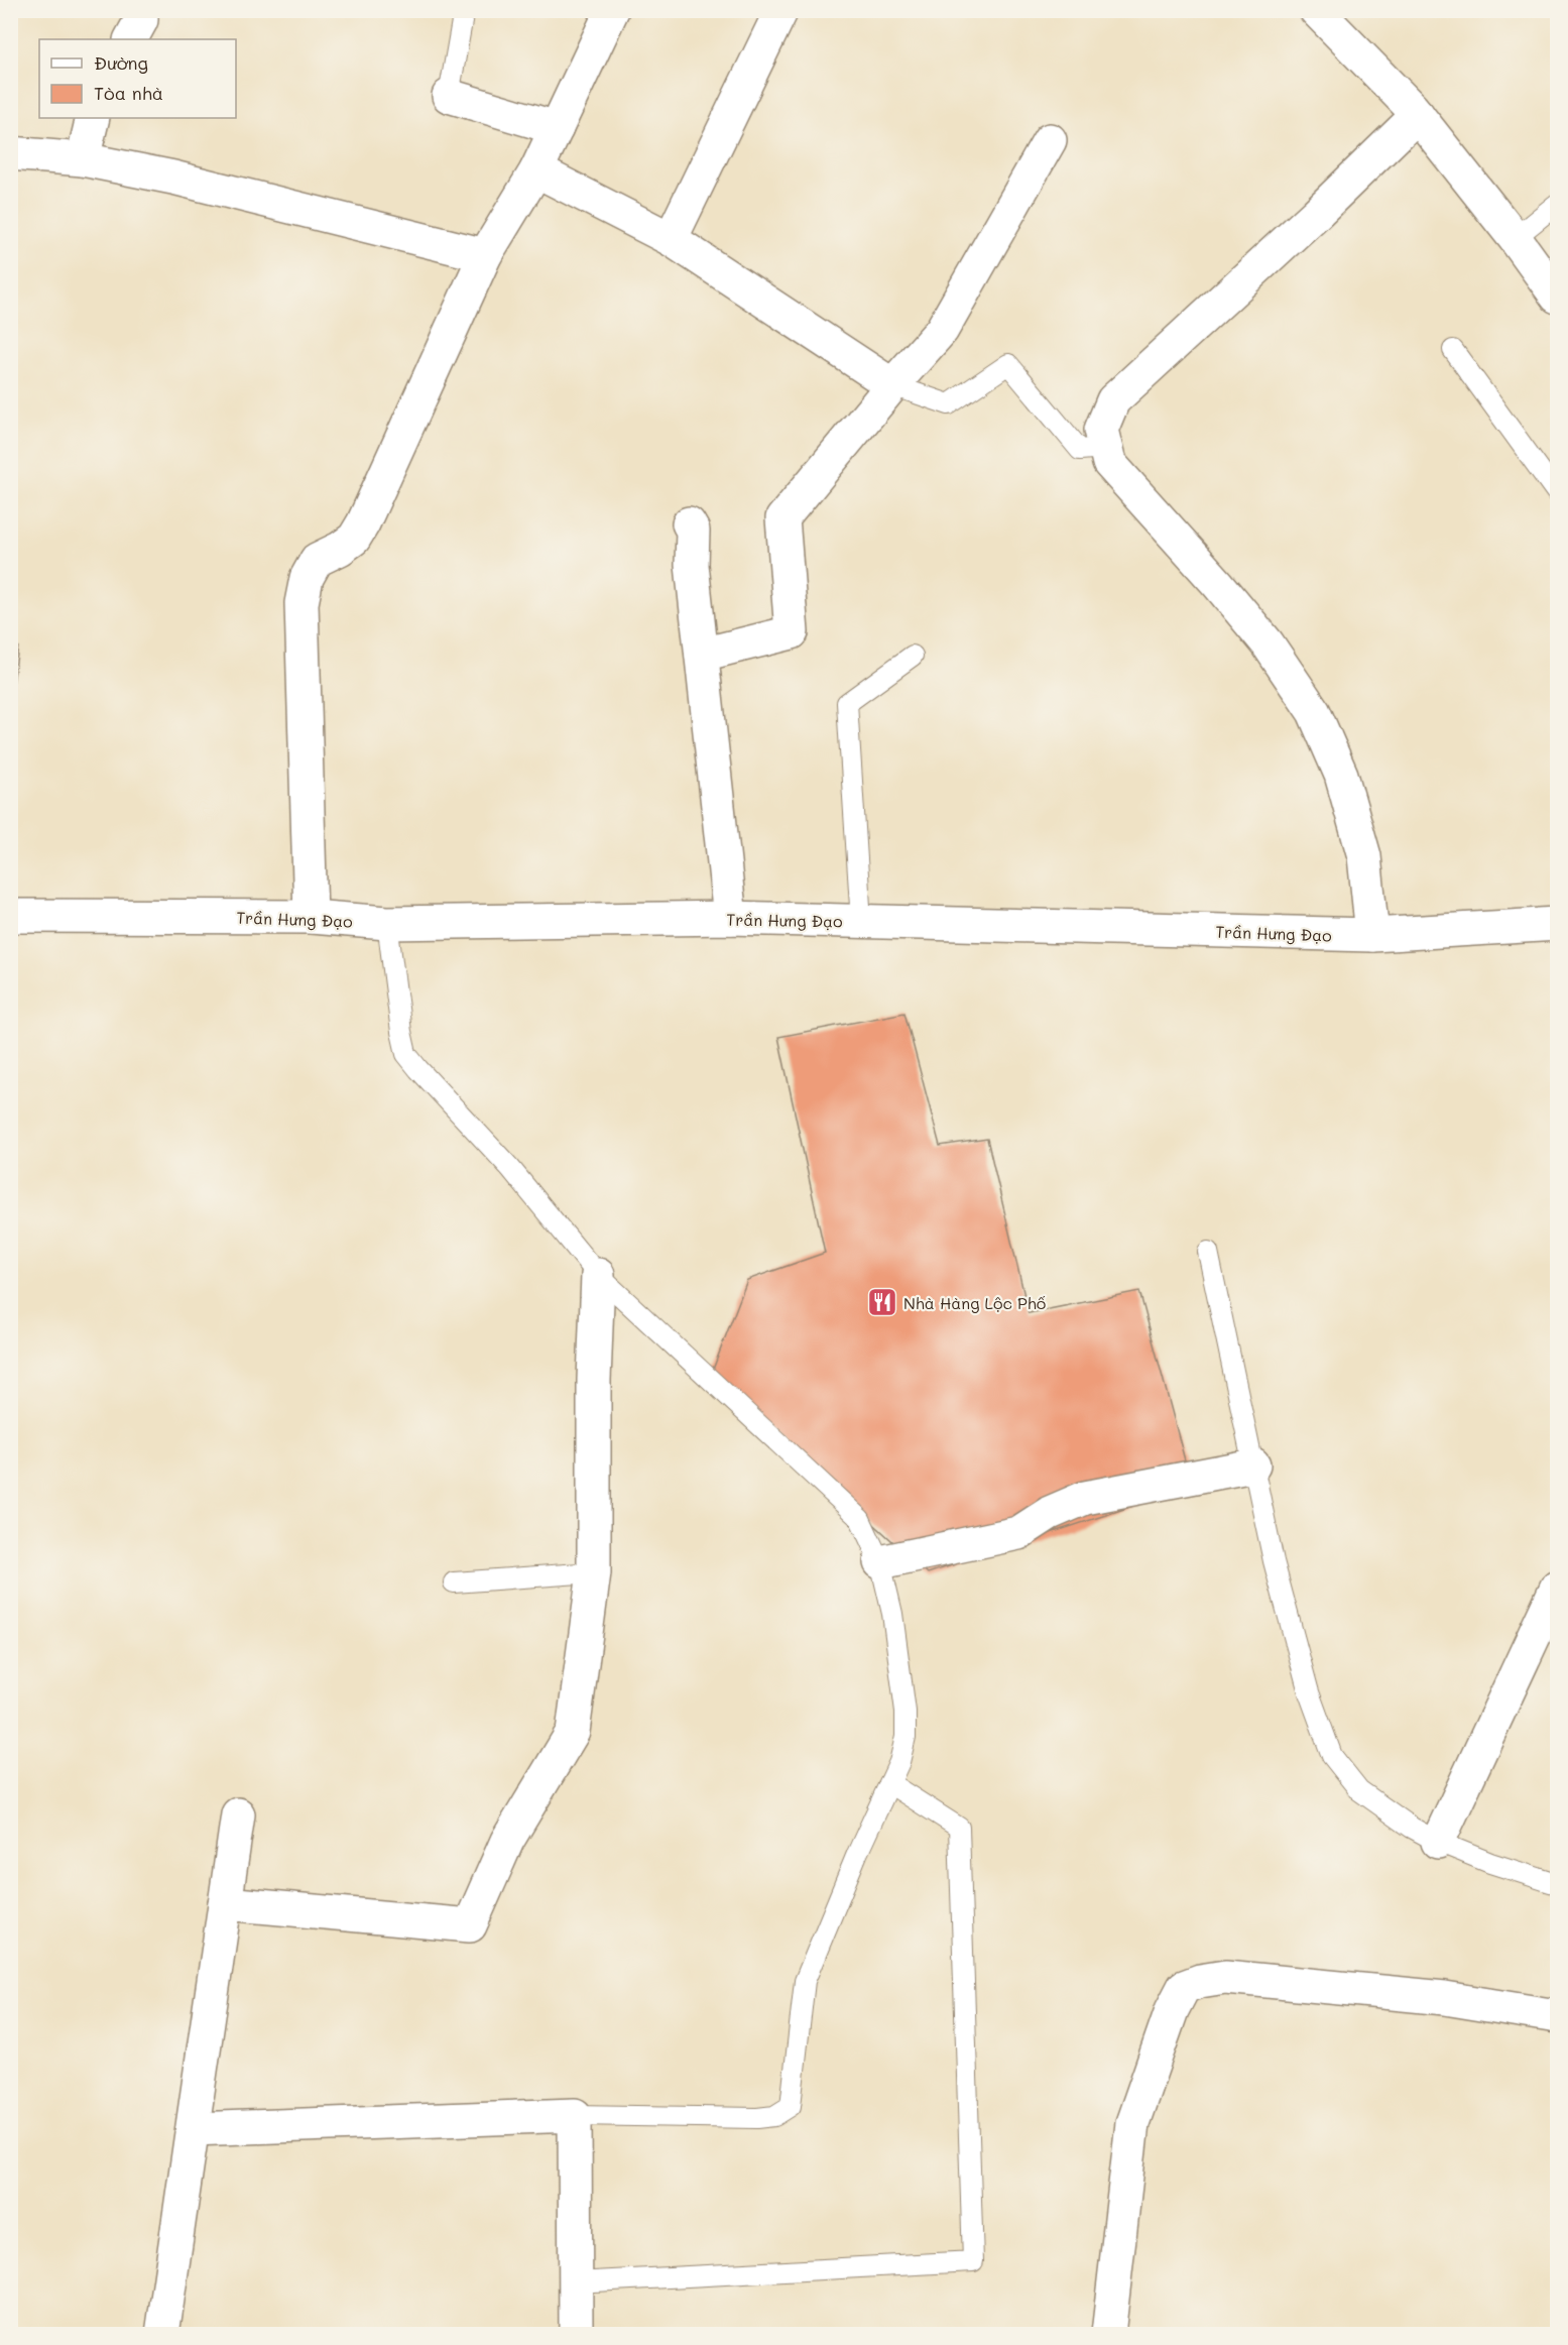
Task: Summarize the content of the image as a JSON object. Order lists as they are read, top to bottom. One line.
{"streets":{"street":["Trần Hưng Đạo"]},"places":{"restaurant":["Nhà Hàng Lộc Phố"]},"legend":["Đường","Tòa nhà"]}
